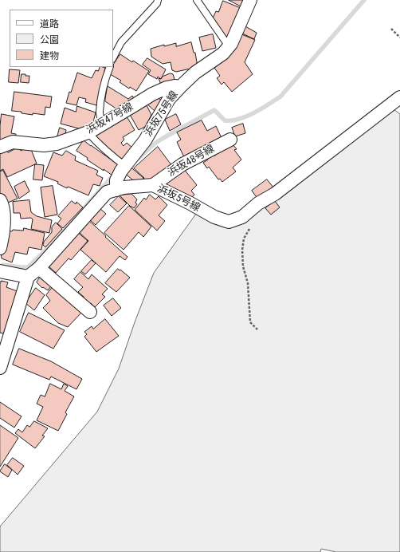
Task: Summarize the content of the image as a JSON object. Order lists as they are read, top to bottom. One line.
{"streets":{"street":["浜坂75号線","浜坂47号線","浜坂48号線","浜坂5号線"]},"crossings":[["浜坂75号線","浜坂47号線"],["浜坂75号線","浜坂5号線"],["浜坂48号線","浜坂5号線"]],"legend":["道路","公園","建物"]}
